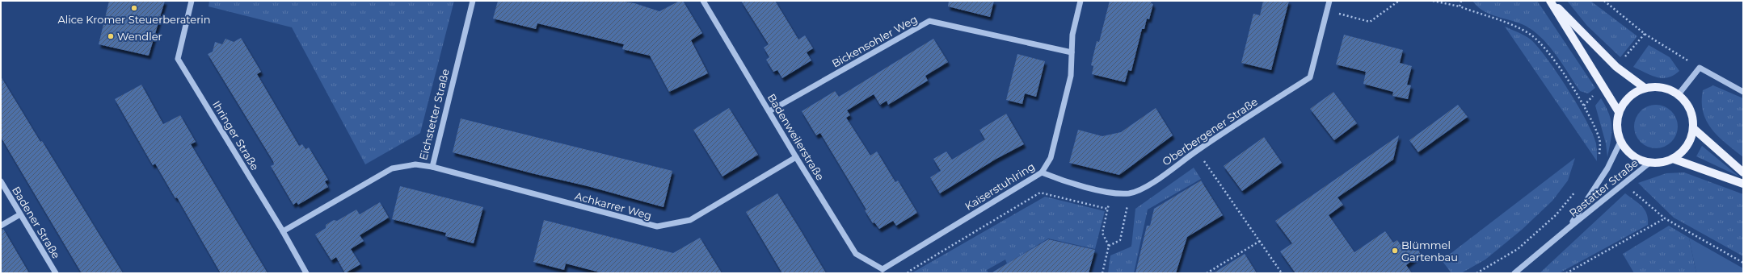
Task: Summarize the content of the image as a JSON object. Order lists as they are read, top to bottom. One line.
{"streets":{"street":["Bickensohler Weg","Eichstetter Straße","Oberbergener Straße","Ihringer Straße","Badenweilerstraße","Kaiserstuhlring","Rastatter Straße","Achkarrer Weg","Badener Straße"]},"crossings":[["Bickensohler Weg","Badenweilerstraße"],["Bickensohler Weg","Kaiserstuhlring"],["Eichstetter Straße","Ihringer Straße"],["Eichstetter Straße","Achkarrer Weg"],["Oberbergener Straße","Kaiserstuhlring"],["Badenweilerstraße","Kaiserstuhlring"],["Badenweilerstraße","Achkarrer Weg"]],"places":["Alice Kromer Steuerberaterin","Wendler","Blümmel Gartenbau"]}
